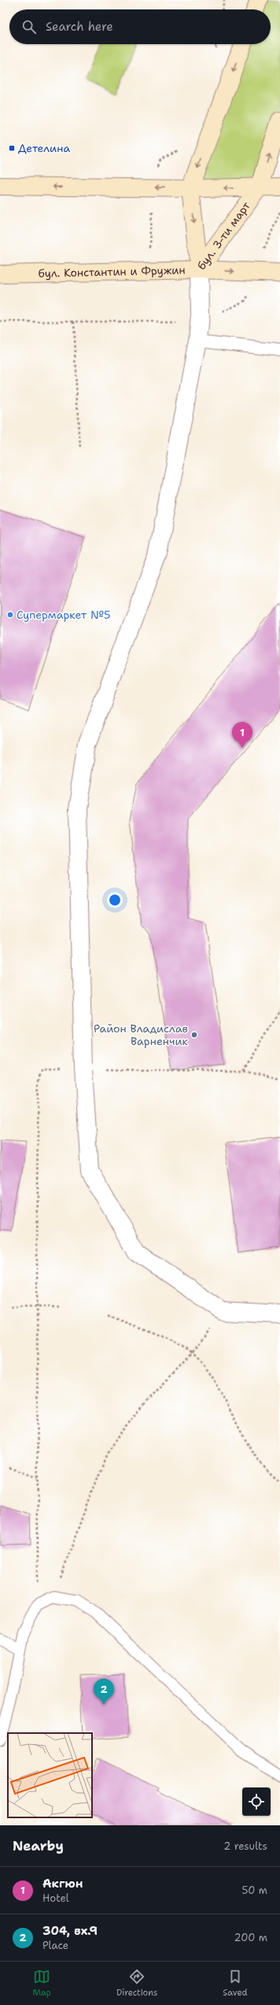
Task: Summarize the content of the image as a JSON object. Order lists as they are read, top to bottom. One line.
{"streets":{"street":["бул. 3-ти март","бул. Константин и Фружин"]},"crossings":[["бул. 3-ти март","бул. Константин и Фружин"]],"places":{"transit":["Детелина"],"other":["Супермаркет №5","Район Владислав Варненчик"]},"page":{"search":"Search here","pins":["1","2"],"heading":["Nearby","2 results"],"list":[{"mark":"1","name":"Акгюн","note":"Hotel","value":"50 m"},{"mark":"2","name":"304, вх.9","note":"Place","value":"200 m"}],"nav":["Map","Directions","Saved"]}}
